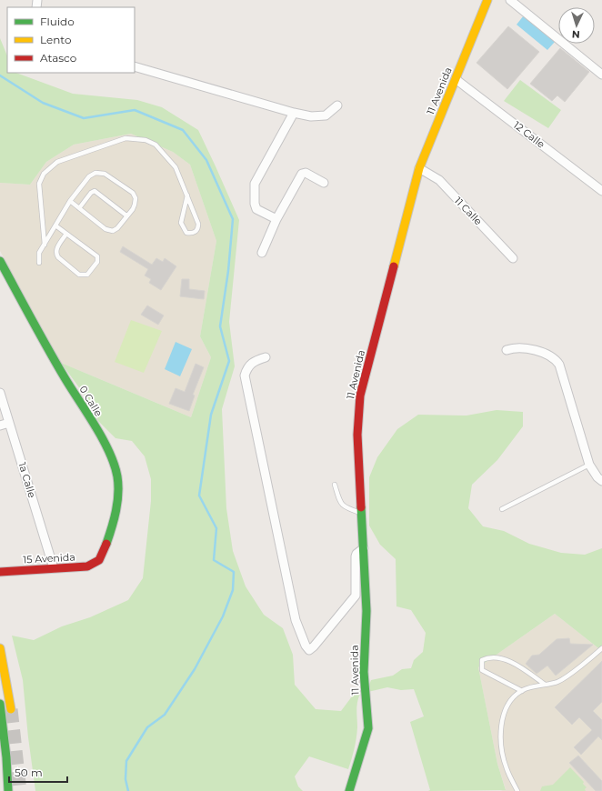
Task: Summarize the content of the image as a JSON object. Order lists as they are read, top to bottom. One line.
{"streets":{"street":["11 Avenida","12 Calle","11 Calle","0 Calle","1a Calle","15 Avenida"]},"crossings":[["11 Avenida","12 Calle"],["11 Avenida","11 Calle"],["0 Calle","15 Avenida"],["1a Calle","15 Avenida"]],"legend":["Fluido","Lento","Atasco"],"scale_bar":"50 m","north":"bottom"}
